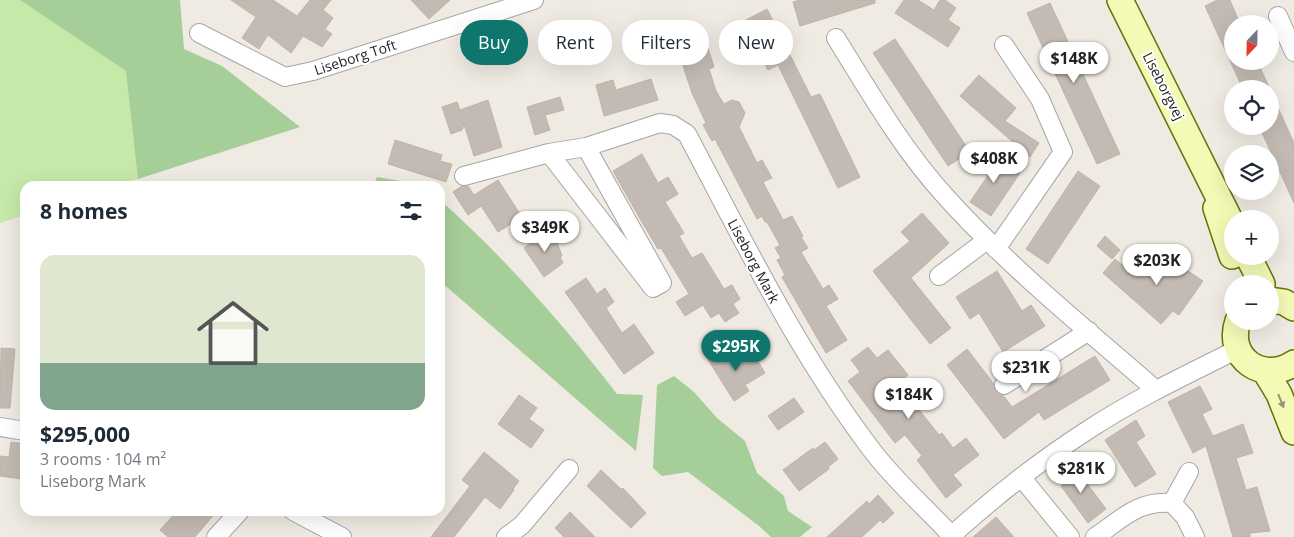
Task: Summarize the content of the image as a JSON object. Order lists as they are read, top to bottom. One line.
{"streets":{"street":["Liseborg Toft","Liseborgvej","Liseborg Mark"]},"north":"bottom","page":{"map_buttons":["+","−"],"chip":["Buy","Rent","Filters","New"],"price":["$148K","$408K","$349K","$203K","$295K","$231K","$184K","$281K"],"heading":"8 homes","list":[{"name":"$295,000","note":"3 rooms · 104 m² · Liseborg Mark"}]}}
